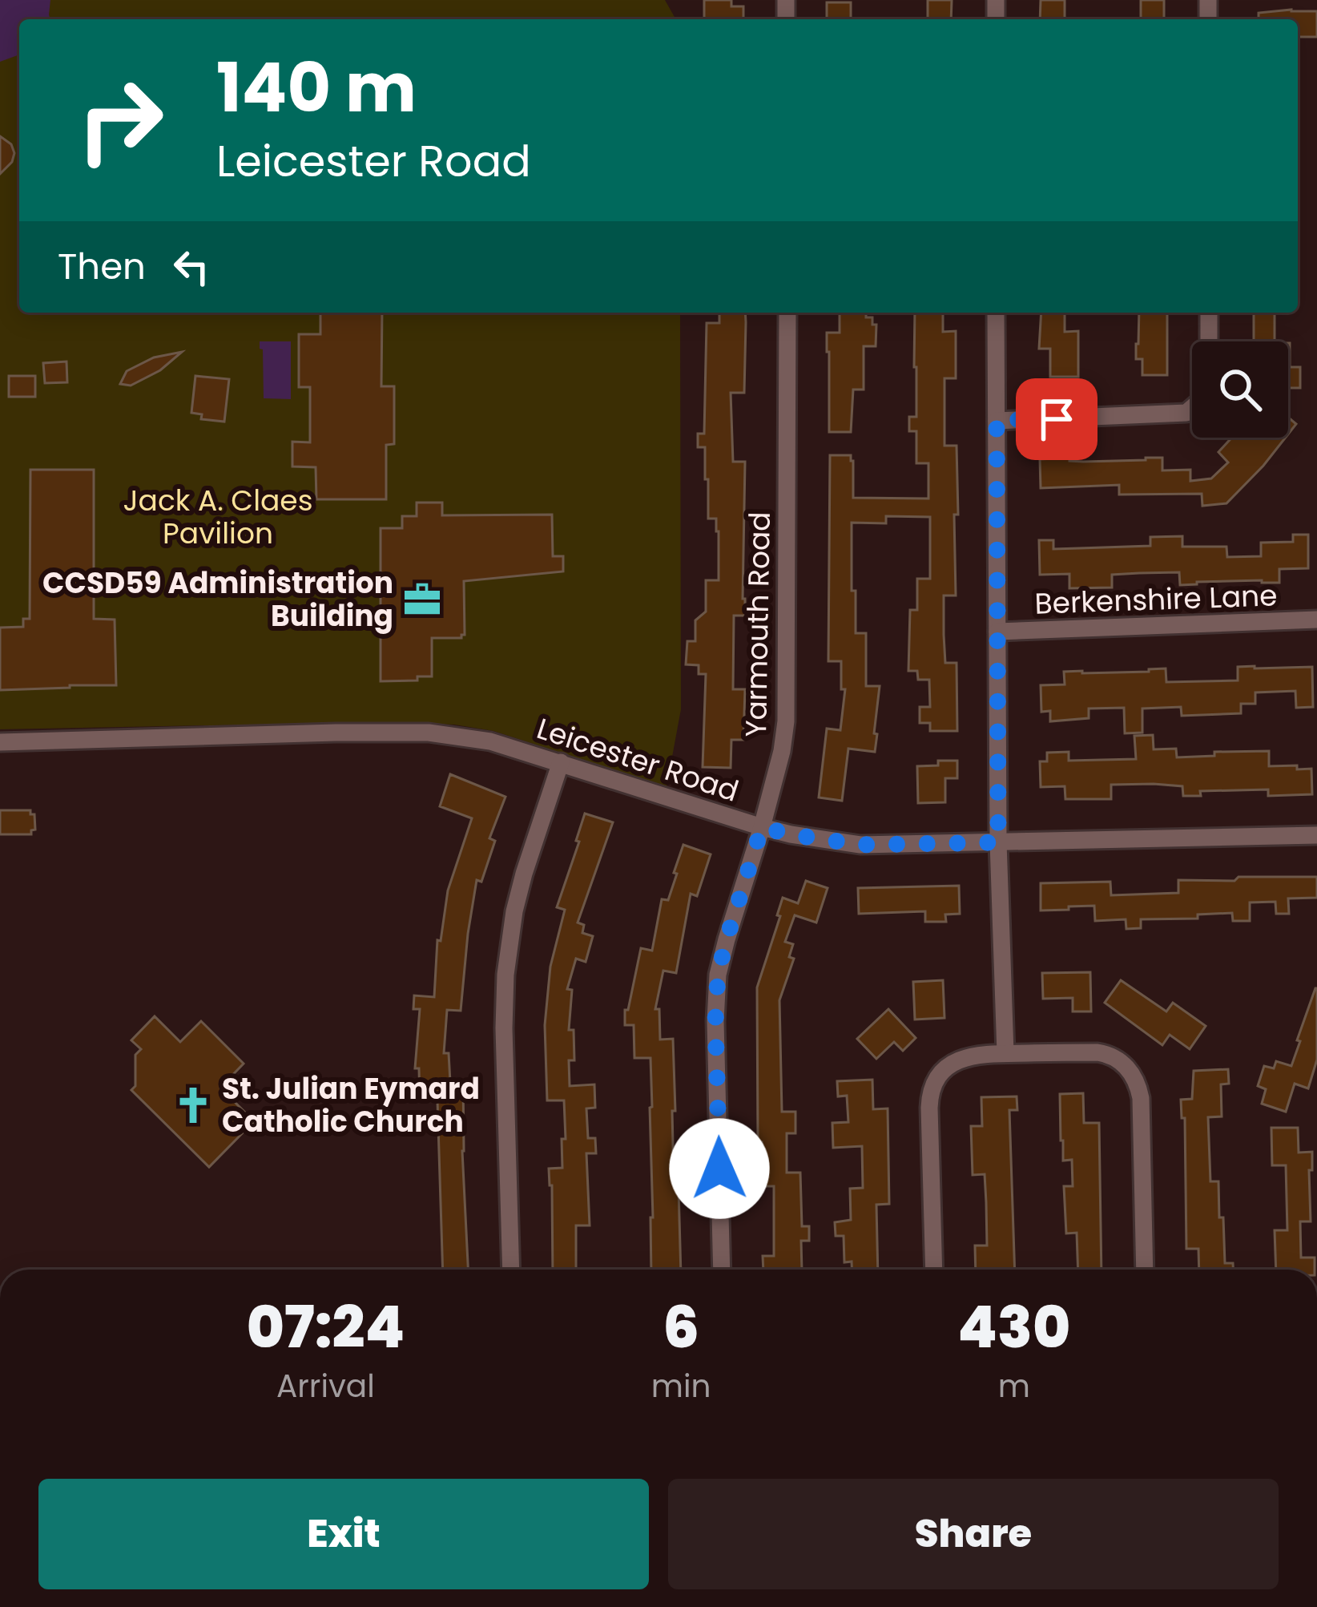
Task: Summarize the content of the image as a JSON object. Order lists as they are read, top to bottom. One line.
{"streets":{"street":["Berkenshire Lane","Yarmouth Road","Leicester Road"]},"crossings":[["Yarmouth Road","Leicester Road"]],"parks":["Jack A. Claes Pavilion"],"places":{"office":["CCSD59 Administration Building"],"church":["St. Julian Eymard Catholic Church"]},"page":{"turn":["140 m","Leicester Road"],"then":"Then","eta":["07:24","Arrival","6","min","430","m"],"buttons":["Exit","Share"]}}
